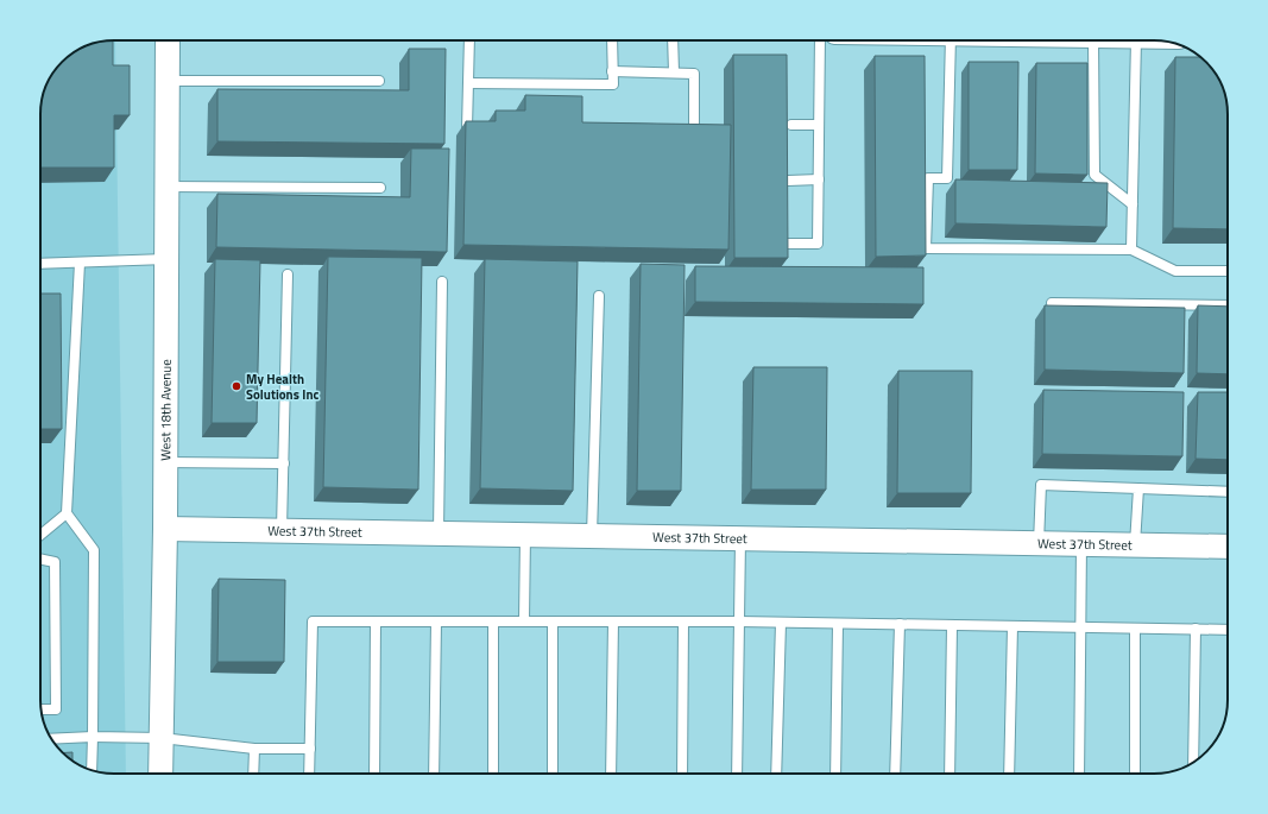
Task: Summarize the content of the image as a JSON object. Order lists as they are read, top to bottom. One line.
{"streets":{"street":["West 18th Avenue","West 37th Street"]},"crossings":[["West 18th Avenue","West 37th Street"]],"places":["My Health Solutions Inc"]}
